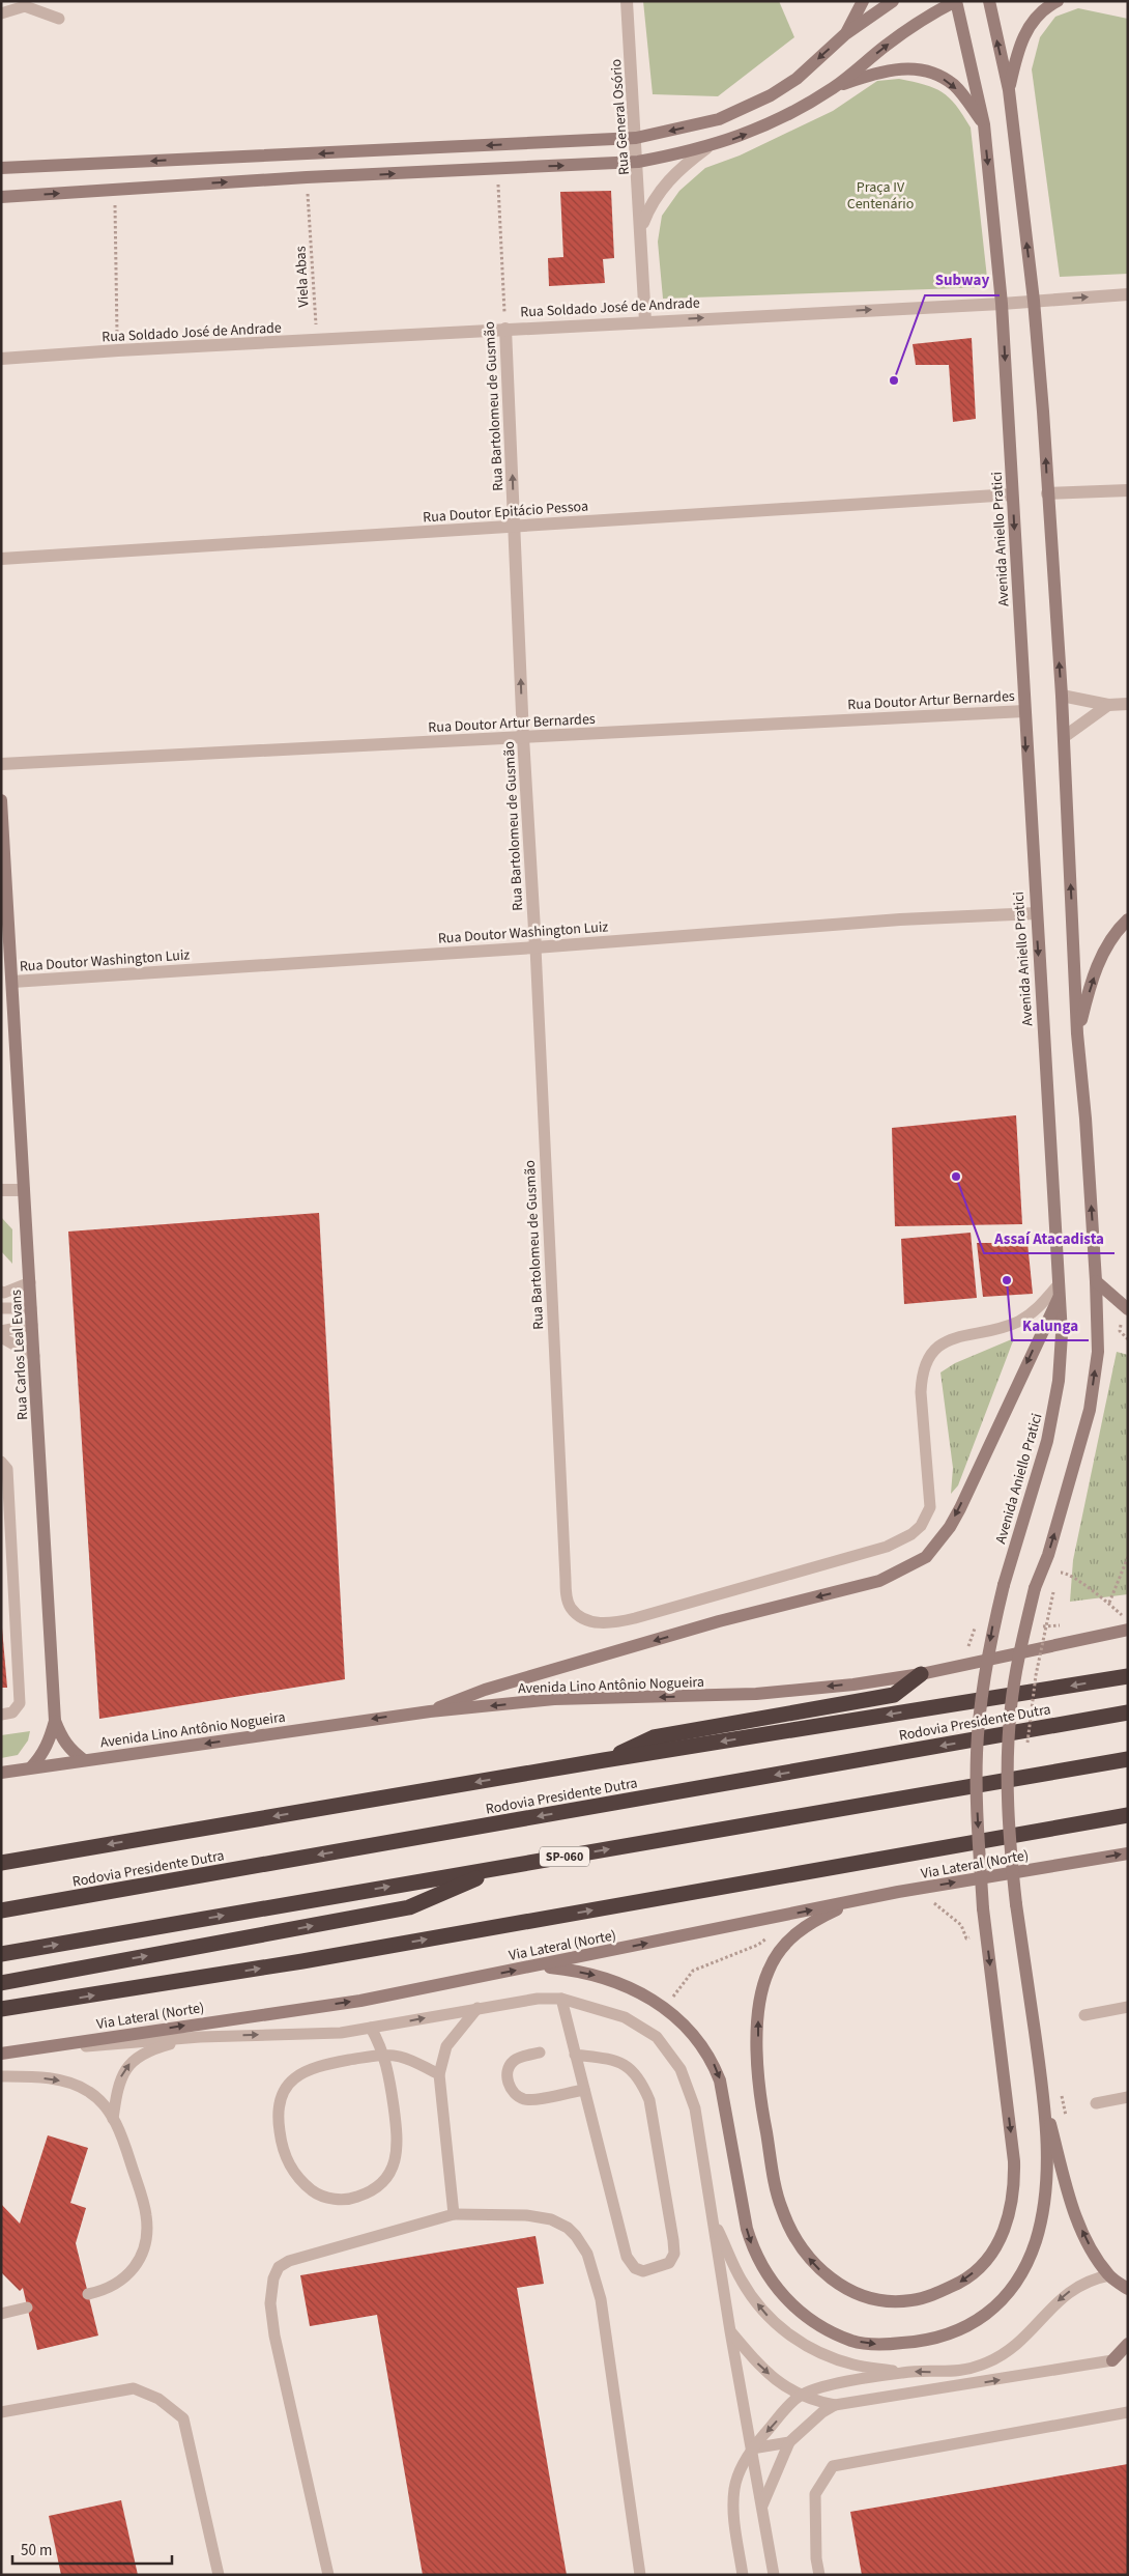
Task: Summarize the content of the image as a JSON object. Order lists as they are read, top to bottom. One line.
{"streets":{"highway":["Rodovia Presidente Dutra","SP-060"],"main road":["Avenida Aniello Pratici","Rua Carlos Leal Evans","Avenida Lino Antônio Nogueira","Via Lateral (Norte)"],"street":["Rua General Osório","Rua Soldado José de Andrade","Rua Bartolomeu de Gusmão","Rua Doutor Epitácio Pessoa","Rua Doutor Artur Bernardes","Rua Doutor Washington Luiz"],"path":["Viela Abas"]},"crossings":[["Rua General Osório","Rua Soldado José de Andrade"],["Viela Abas","Rua Soldado José de Andrade"],["Rua Soldado José de Andrade","Rua Bartolomeu de Gusmão"],["Rua Soldado José de Andrade","Avenida Aniello Pratici"],["Rua Bartolomeu de Gusmão","Rua Doutor Epitácio Pessoa"],["Rua Bartolomeu de Gusmão","Avenida Aniello Pratici"],["Rua Bartolomeu de Gusmão","Rua Doutor Artur Bernardes"],["Rua Bartolomeu de Gusmão","Rua Doutor Washington Luiz"],["Rua Doutor Epitácio Pessoa","Avenida Aniello Pratici"],["Avenida Aniello Pratici","Rua Doutor Artur Bernardes"],["Avenida Aniello Pratici","Rua Doutor Washington Luiz"],["Avenida Aniello Pratici","Via Lateral (Norte)"],["Rua Doutor Washington Luiz","Rua Carlos Leal Evans"],["Rua Carlos Leal Evans","Avenida Lino Antônio Nogueira"]],"one_way":["Rua Soldado José de Andrade","Avenida Lino Antônio Nogueira","Via Lateral (Norte)"],"parks":["Praça IV Centenário"],"places":["Subway","Assaí Atacadista","Kalunga"],"scale_bar":"50 m"}
